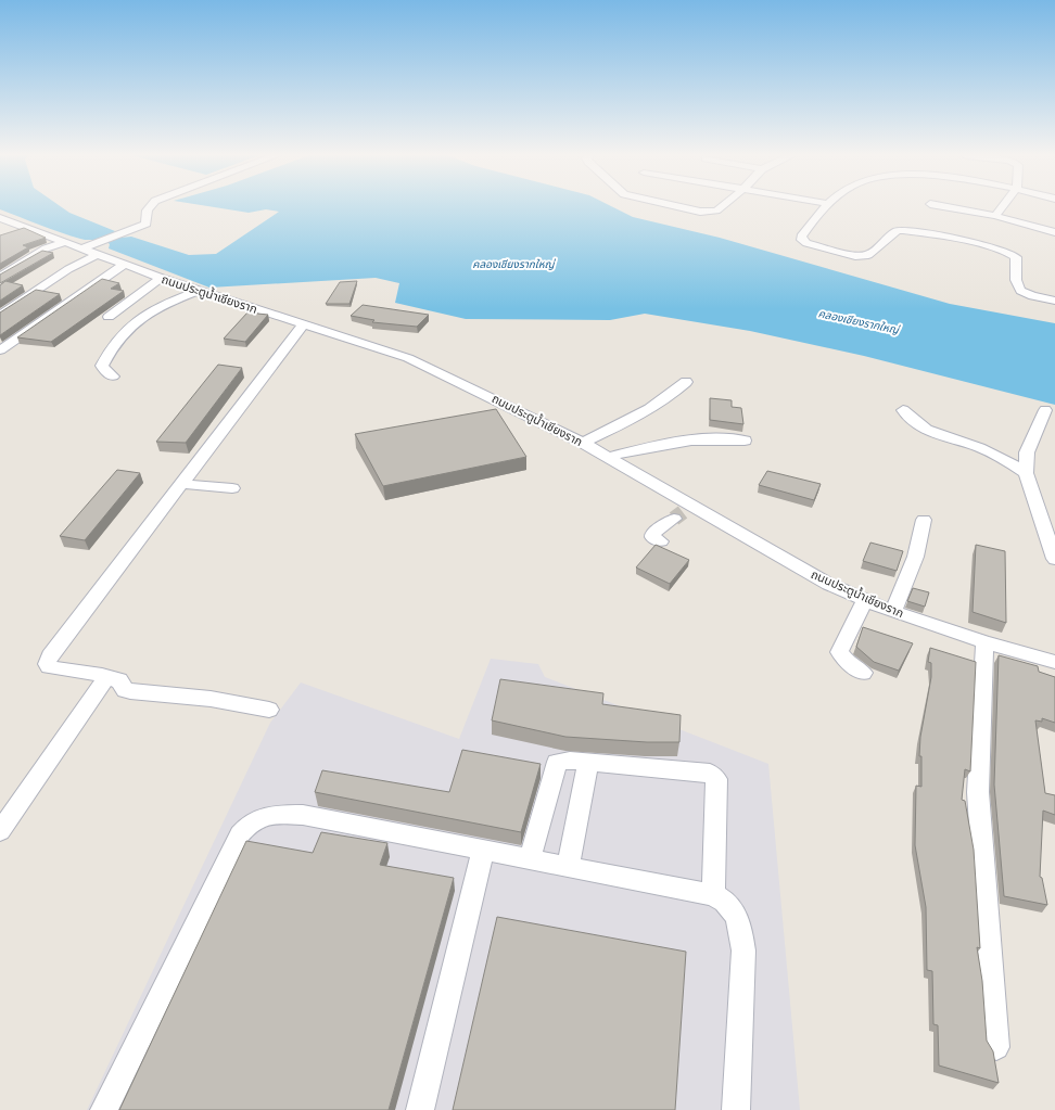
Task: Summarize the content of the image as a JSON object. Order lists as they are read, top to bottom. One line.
{"streets":{"street":["ถนนประตูน้ำเชียงราก"]},"water":["คลองเชียงรากใหญ่"]}
